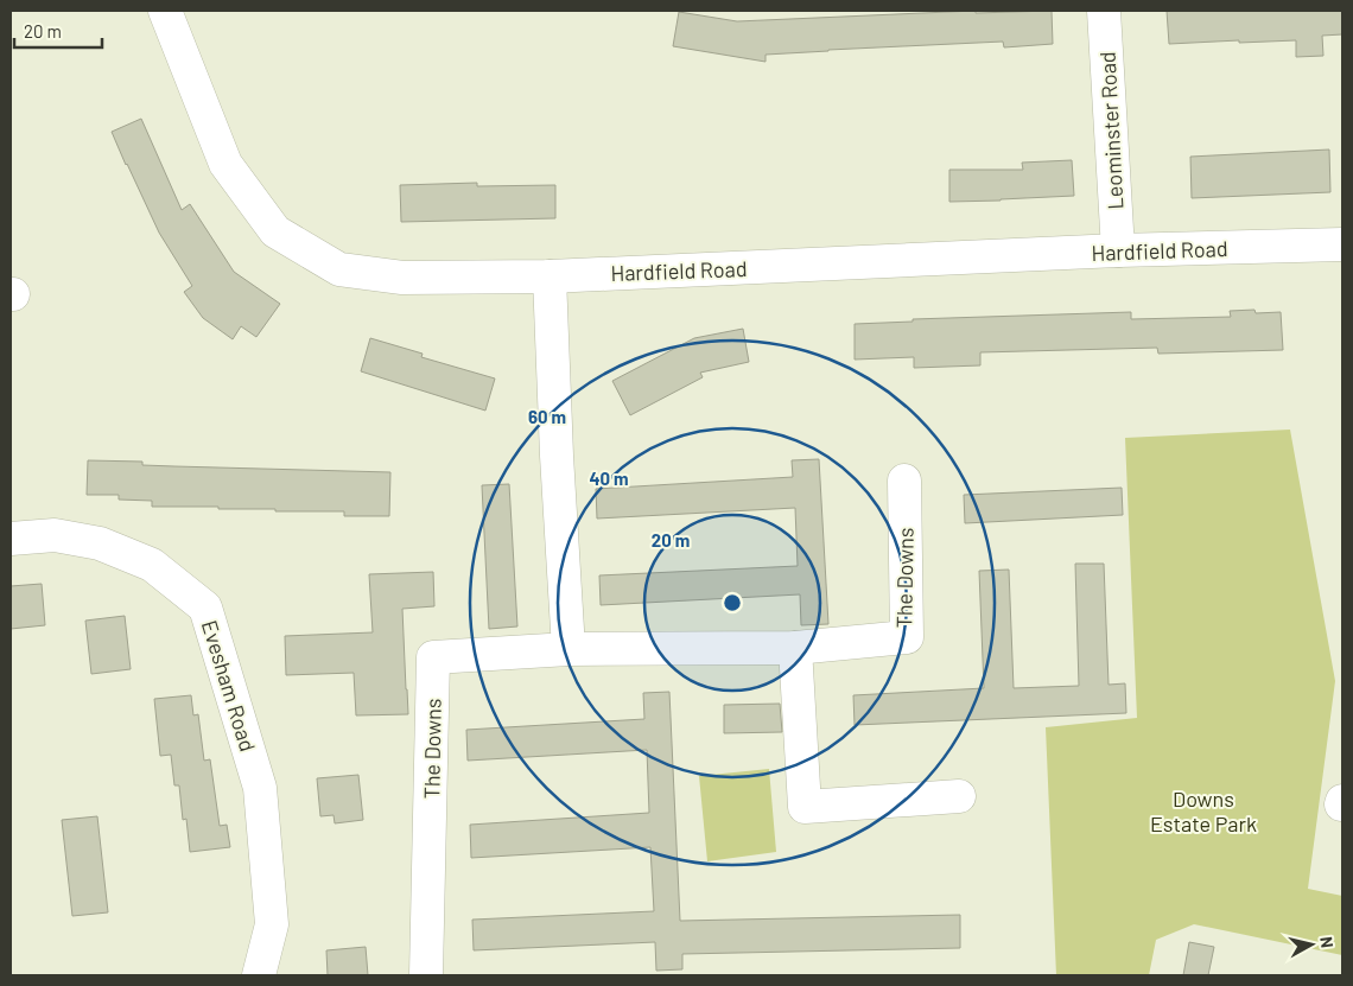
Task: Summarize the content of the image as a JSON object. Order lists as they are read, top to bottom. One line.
{"streets":{"street":["Leominster Road","Hardfield Road","The Downs","Evesham Road"]},"crossings":[["Leominster Road","Hardfield Road"]],"parks":["Downs Estate Park"],"scale_bar":"20 m","north":"right","rings":["60 m","40 m","20 m"]}
